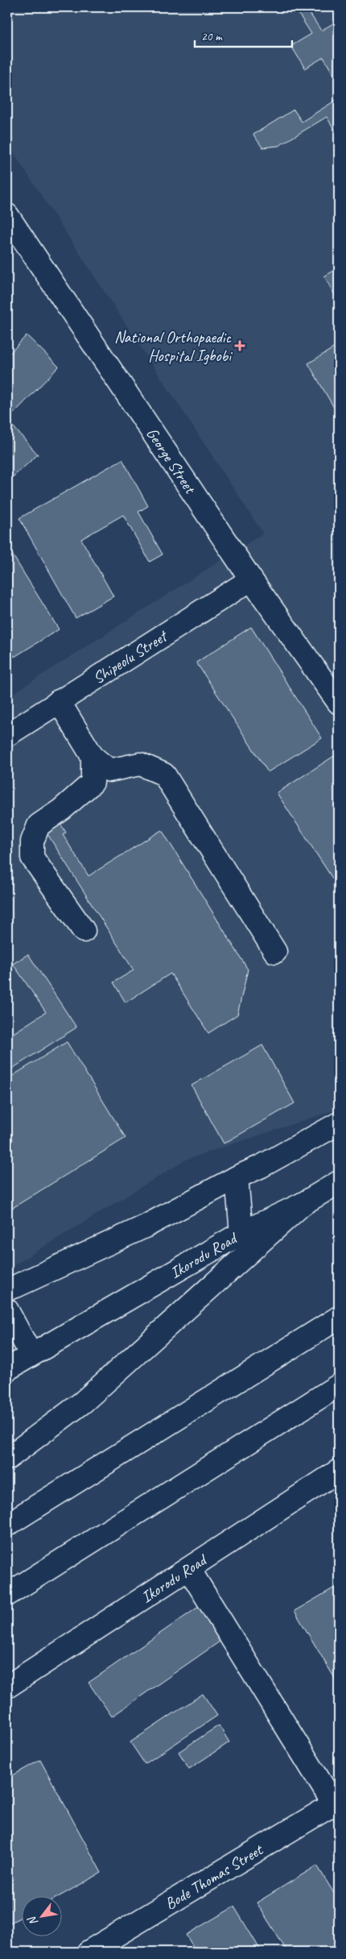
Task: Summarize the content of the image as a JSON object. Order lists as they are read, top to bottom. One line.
{"streets":{"main road":["George Street","Shipeolu Street","Ikorodu Road","Bode Thomas Street"]},"crossings":[["George Street","Shipeolu Street"]],"places":{"health":["National Orthopaedic Hospital Igbobi"]},"scale_bar":"20 m","north":"bottom left"}
